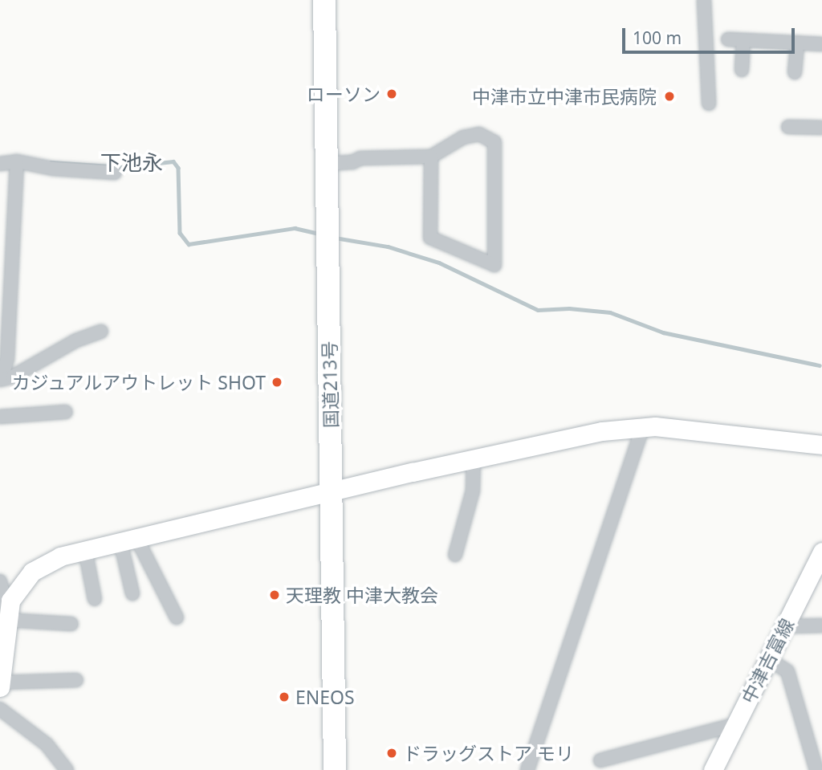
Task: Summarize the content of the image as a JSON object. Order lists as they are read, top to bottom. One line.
{"streets":{"highway":["国道213号"],"street":["中津吉富線"]},"districts":["下池永"],"places":["ローソン","中津市立中津市民病院","カジュアルアウトレット SHOT","天理教 中津大教会","ENEOS","ドラッグストア モリ"],"scale_bar":"100 m"}
